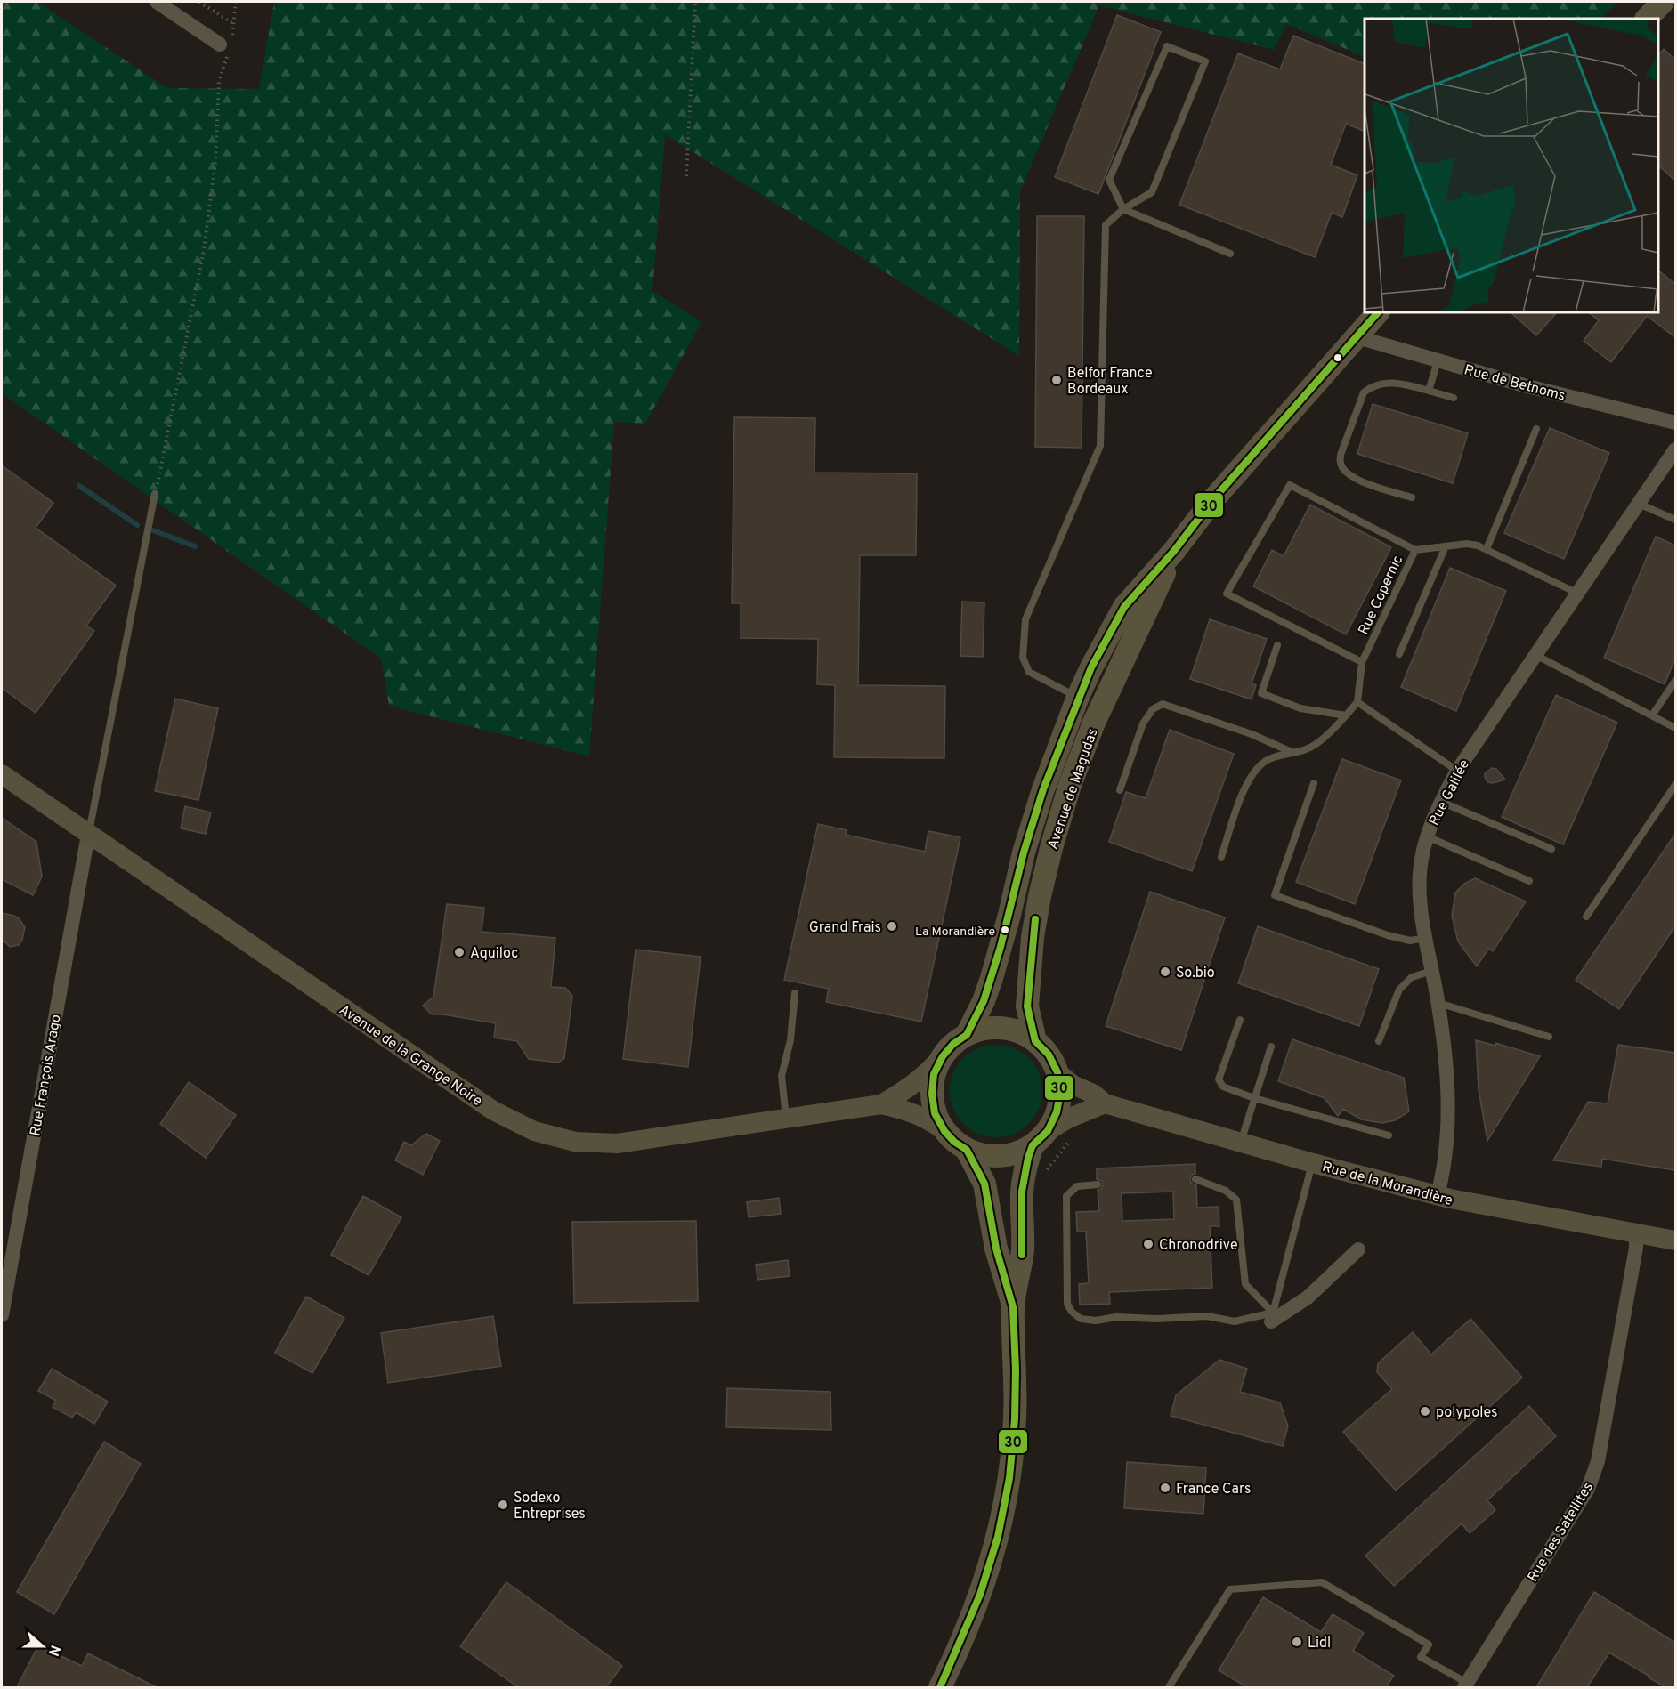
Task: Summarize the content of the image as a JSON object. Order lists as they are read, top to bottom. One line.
{"streets":{"main road":["Avenue de Magudas"],"street":["Rue de Betnoms","Rue Galilée","Avenue de la Grange Noire","Rue François Arago","Rue de la Morandière","Rue des Satellites"],"lane":["Rue Copernic"]},"crossings":[["Rue de Betnoms","Avenue de Magudas"],["Rue Copernic","Rue Galilée"],["Avenue de Magudas","Avenue de la Grange Noire"],["Avenue de Magudas","Rue de la Morandière"],["Rue Galilée","Rue de la Morandière"],["Avenue de la Grange Noire","Rue François Arago"],["Avenue de la Grange Noire","Rue de la Morandière"],["Rue de la Morandière","Rue des Satellites"]],"places":["Belfor France Bordeaux","Grand Frais","La Morandière","Aquiloc","So.bio","Chronodrive","polypoles","France Cars","Sodexo Entreprises","Lidl"],"lines":["transit line 30"],"north":"right"}
